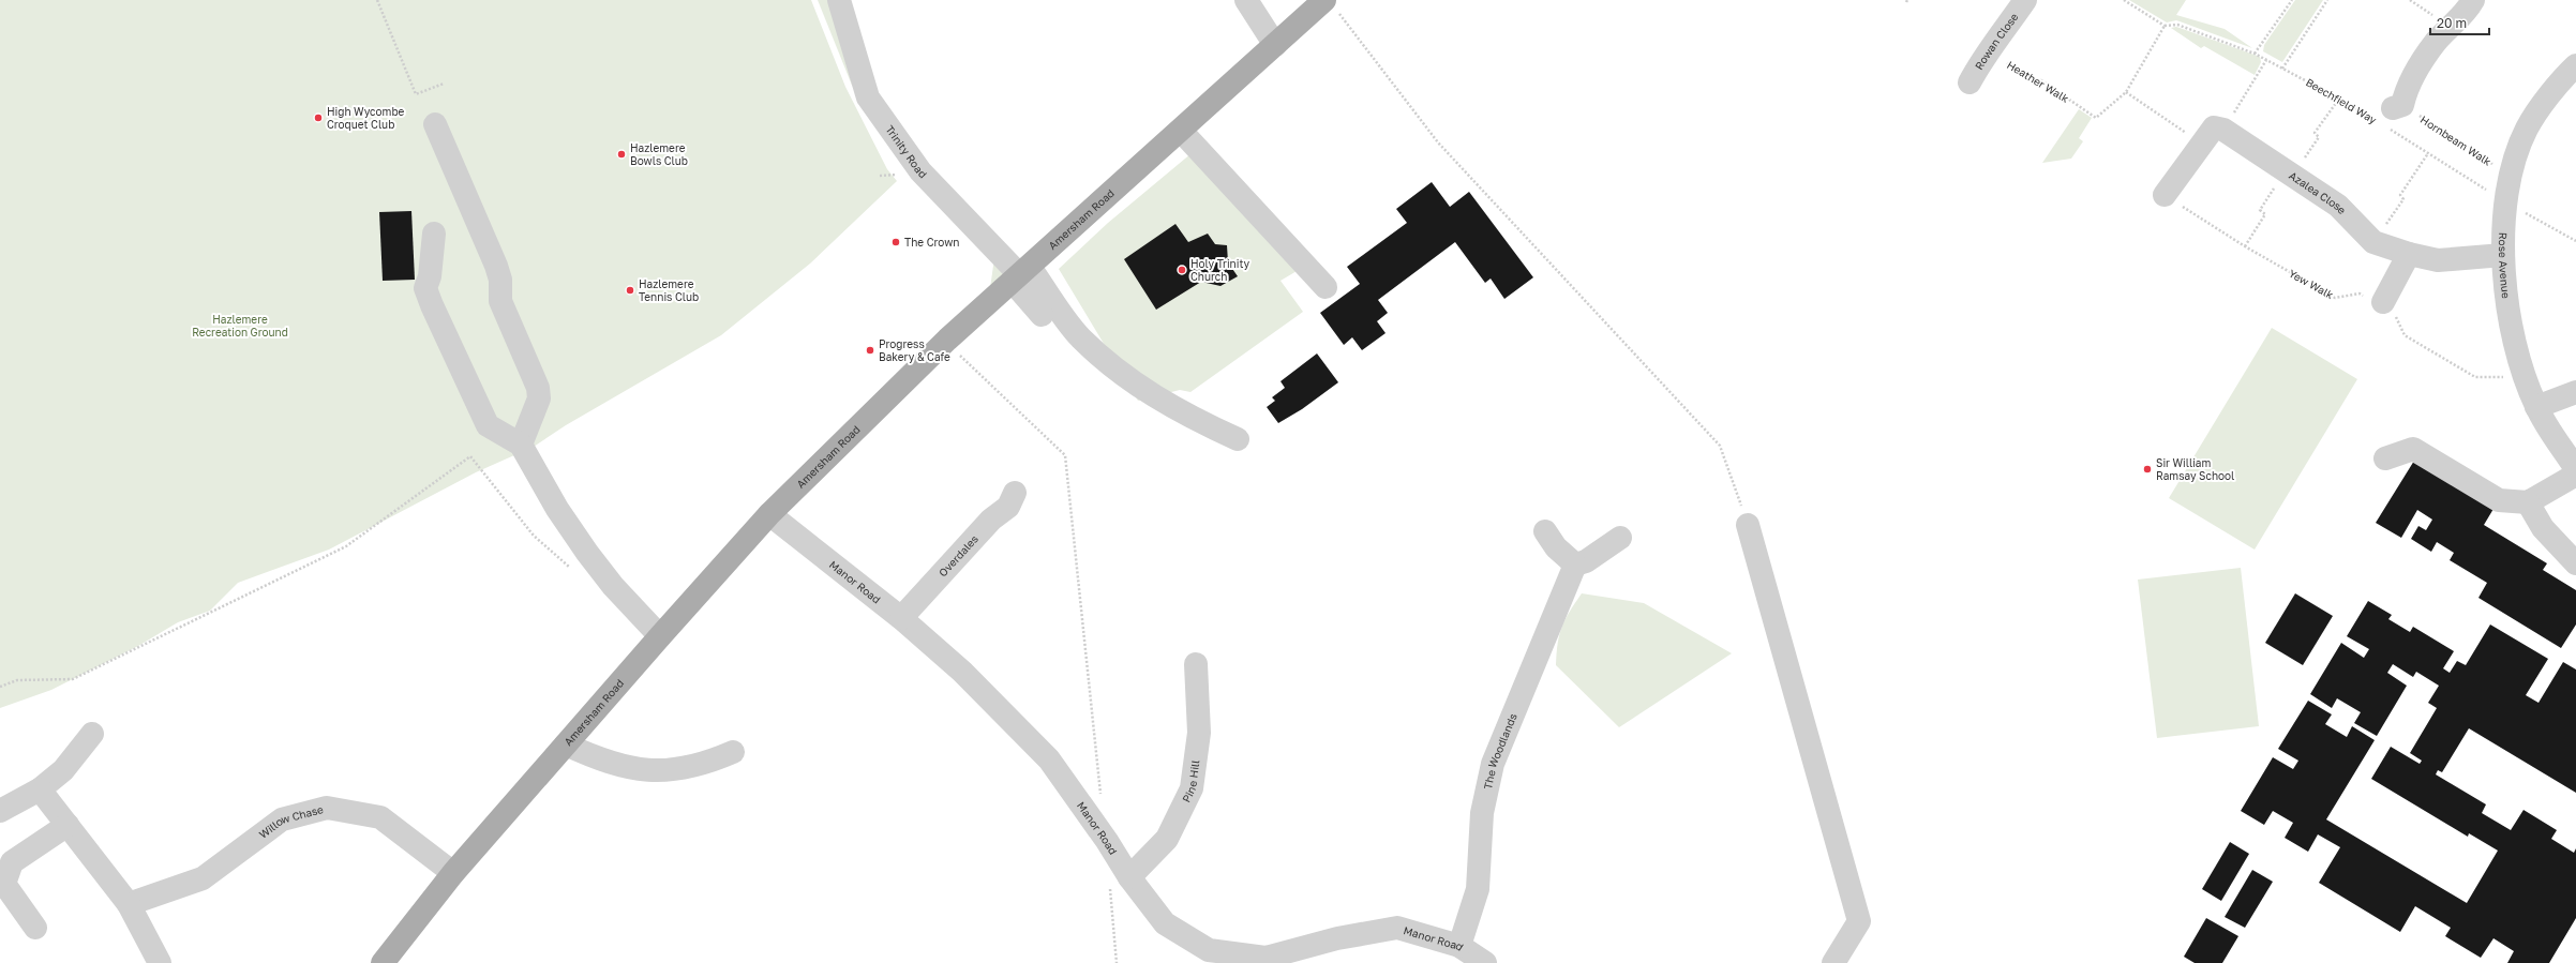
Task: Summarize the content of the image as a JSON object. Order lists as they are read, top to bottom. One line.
{"streets":{"main road":["Amersham Road"],"street":["Rowan Close","Trinity Road","Azalea Close","Rose Avenue","Overdales","Manor Road","The Woodlands","Pine Hill","Willow Chase"],"path":["Heather Walk","Beechfield Way","Hornbeam Walk","Yew Walk"]},"crossings":[["Rowan Close","Heather Walk"],["Heather Walk","Beechfield Way"],["Beechfield Way","Hornbeam Walk"],["Beechfield Way","Rose Avenue"],["Hornbeam Walk","Rose Avenue"],["Trinity Road","Amersham Road"],["Azalea Close","Rose Avenue"],["Amersham Road","Manor Road"],["Amersham Road","Willow Chase"],["Overdales","Manor Road"],["Manor Road","The Woodlands"],["Manor Road","Pine Hill"]],"parks":["Hazlemere Recreation Ground"],"places":["High Wycombe Croquet Club","Hazlemere Bowls Club","The Crown","Holy Trinity Church","Hazlemere Tennis Club","Progress Bakery & Cafe","Sir William Ramsay School"],"scale_bar":"20 m"}
